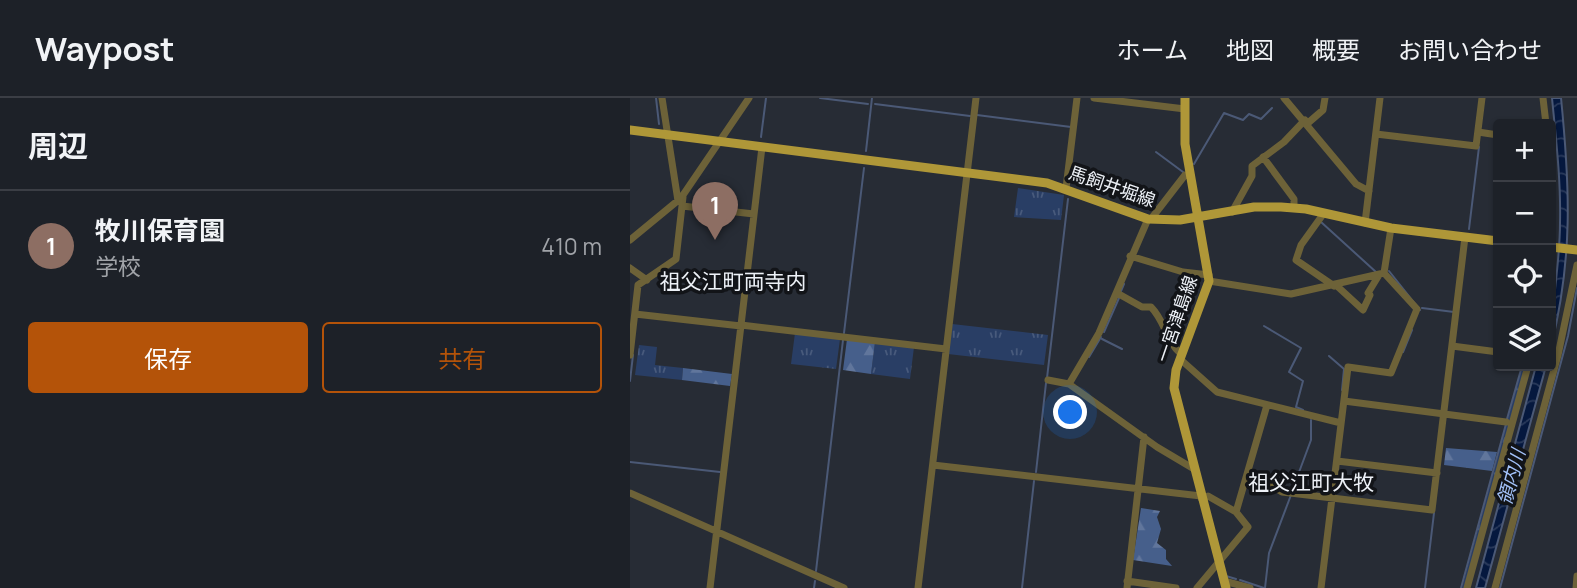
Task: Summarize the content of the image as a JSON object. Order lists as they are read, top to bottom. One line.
{"streets":{"main road":["馬飼井堀線","一宮津島線"]},"crossings":[["馬飼井堀線","一宮津島線"]],"districts":["祖父江町両寺内","祖父江町大牧"],"water":["領内川"],"page":{"header":"Waypost","nav":["ホーム","地図","概要","お問い合わせ"],"heading":"周辺","map_buttons":["+","−"],"pins":"1","list":[{"mark":"1","name":"牧川保育園","note":"学校","value":"410 m"}],"buttons":["保存","共有"]}}
